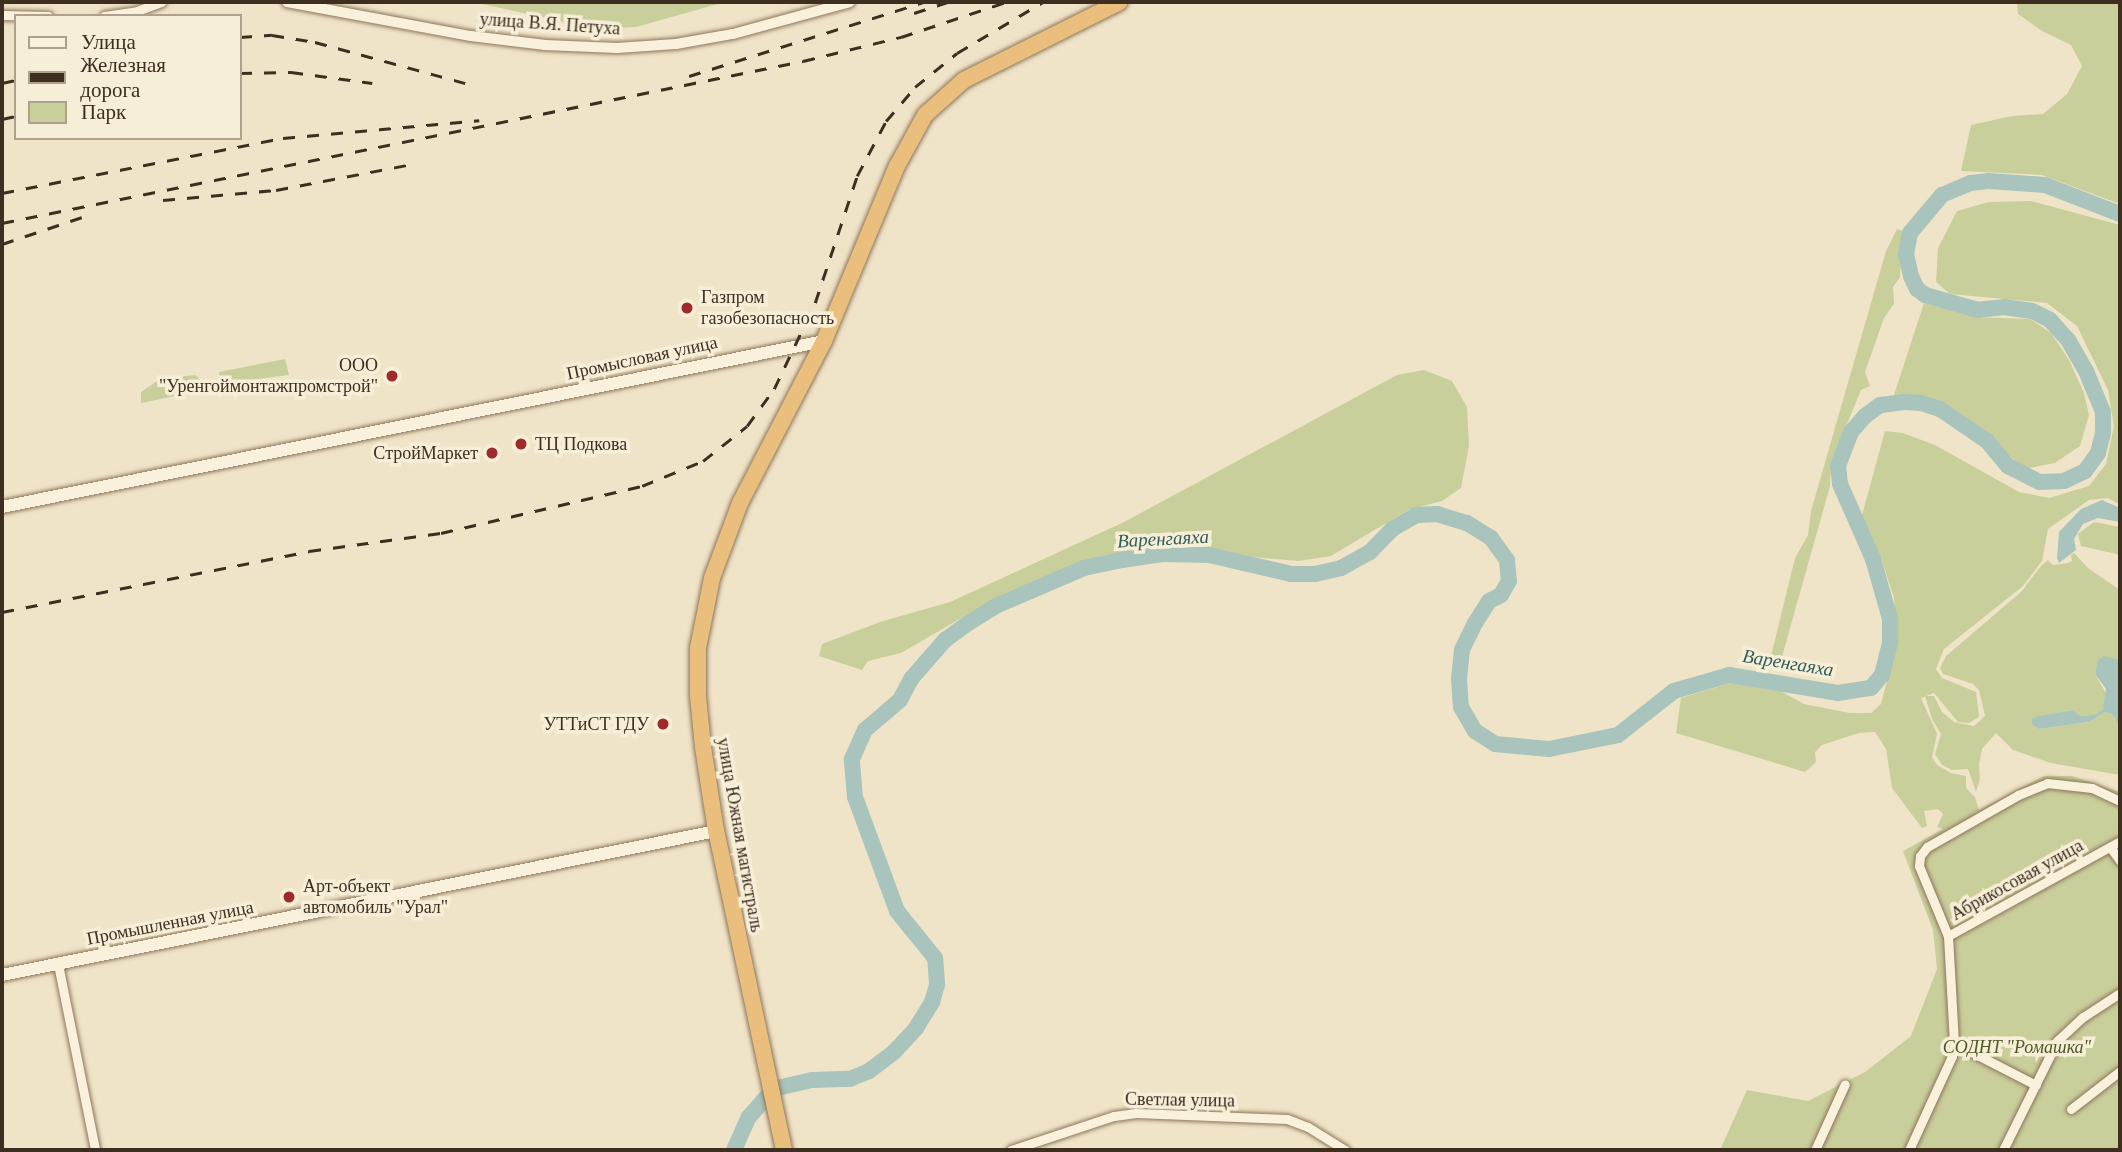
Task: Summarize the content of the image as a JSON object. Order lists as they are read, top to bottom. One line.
{"streets":{"highway":["улица Южная магистраль"],"main road":["Промысловая улица","Промышленная улица"],"street":["улица В.Я. Петуха","Абрикосовая улица","Светлая улица"]},"crossings":[["Промысловая улица","улица Южная магистраль"],["улица Южная магистраль","Промышленная улица"]],"water":["Варенгаяха"],"parks":["СОДНТ \"Ромашка\""],"places":["Газпром газобезопасность","ООО \"Уренгоймонтажпромстрой\"","ТЦ Подкова","СтройМаркет","УТТиСТ ГДУ","Арт-объект автомобиль \"Урал\""],"legend":["Улица","Железная дорога","Парк"]}
